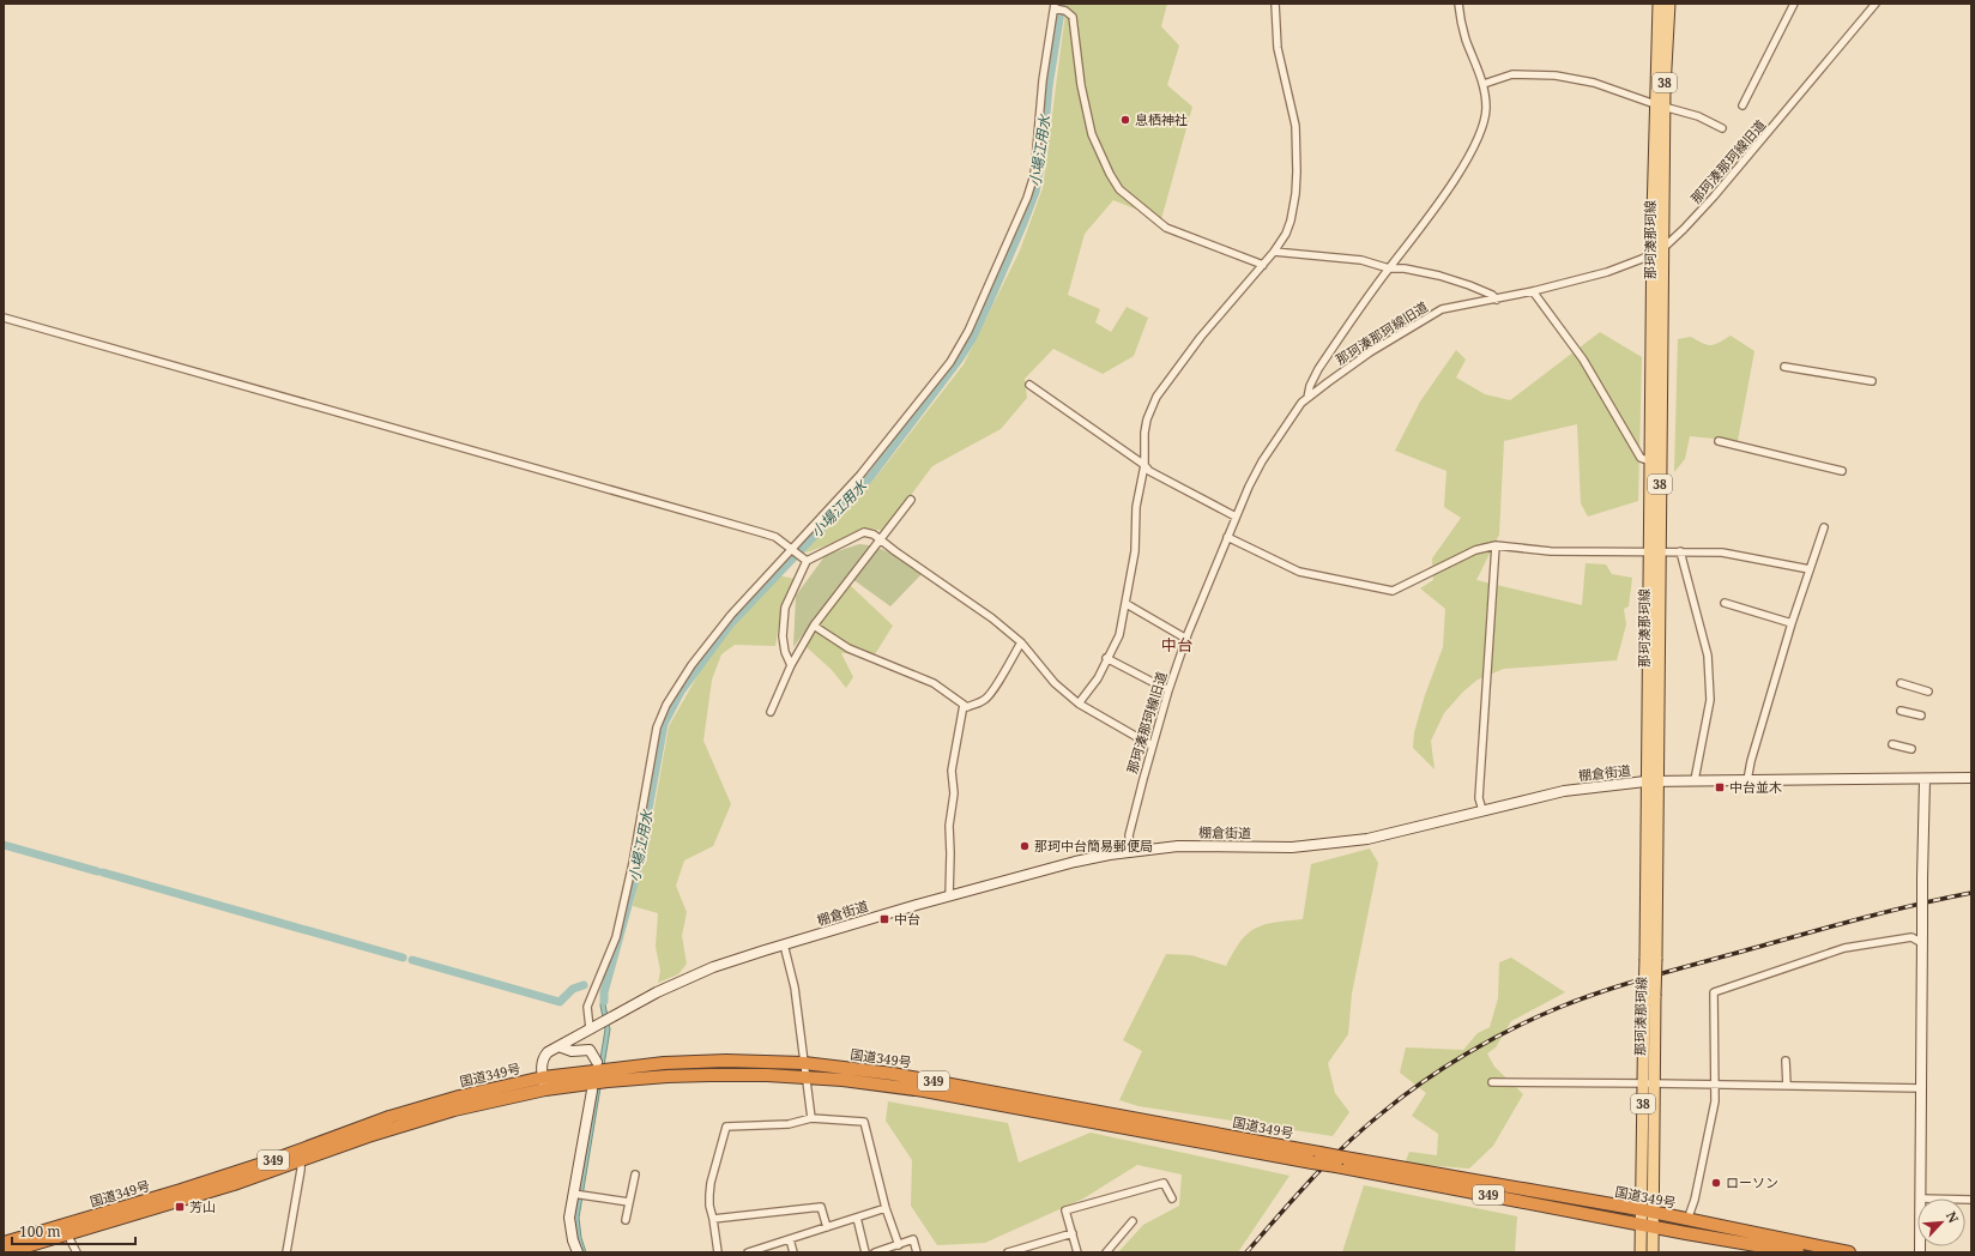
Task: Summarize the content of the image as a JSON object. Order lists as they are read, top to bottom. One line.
{"streets":{"highway":["国道349号","349"],"main road":["38","那珂湊那珂線"],"street":["那珂湊那珂線旧道","棚倉街道"]},"crossings":[["那珂湊那珂線旧道","那珂湊那珂線"],["那珂湊那珂線旧道","棚倉街道"],["那珂湊那珂線","棚倉街道"],["那珂湊那珂線","国道349号"],["棚倉街道","国道349号"]],"districts":["中台"],"water":["小場江用水"],"places":{"other":["息栖神社","那珂中台簡易郵便局","ローソン"],"transit":["中台並木","中台","芳山"]},"scale_bar":"100 m","north":"top right"}
